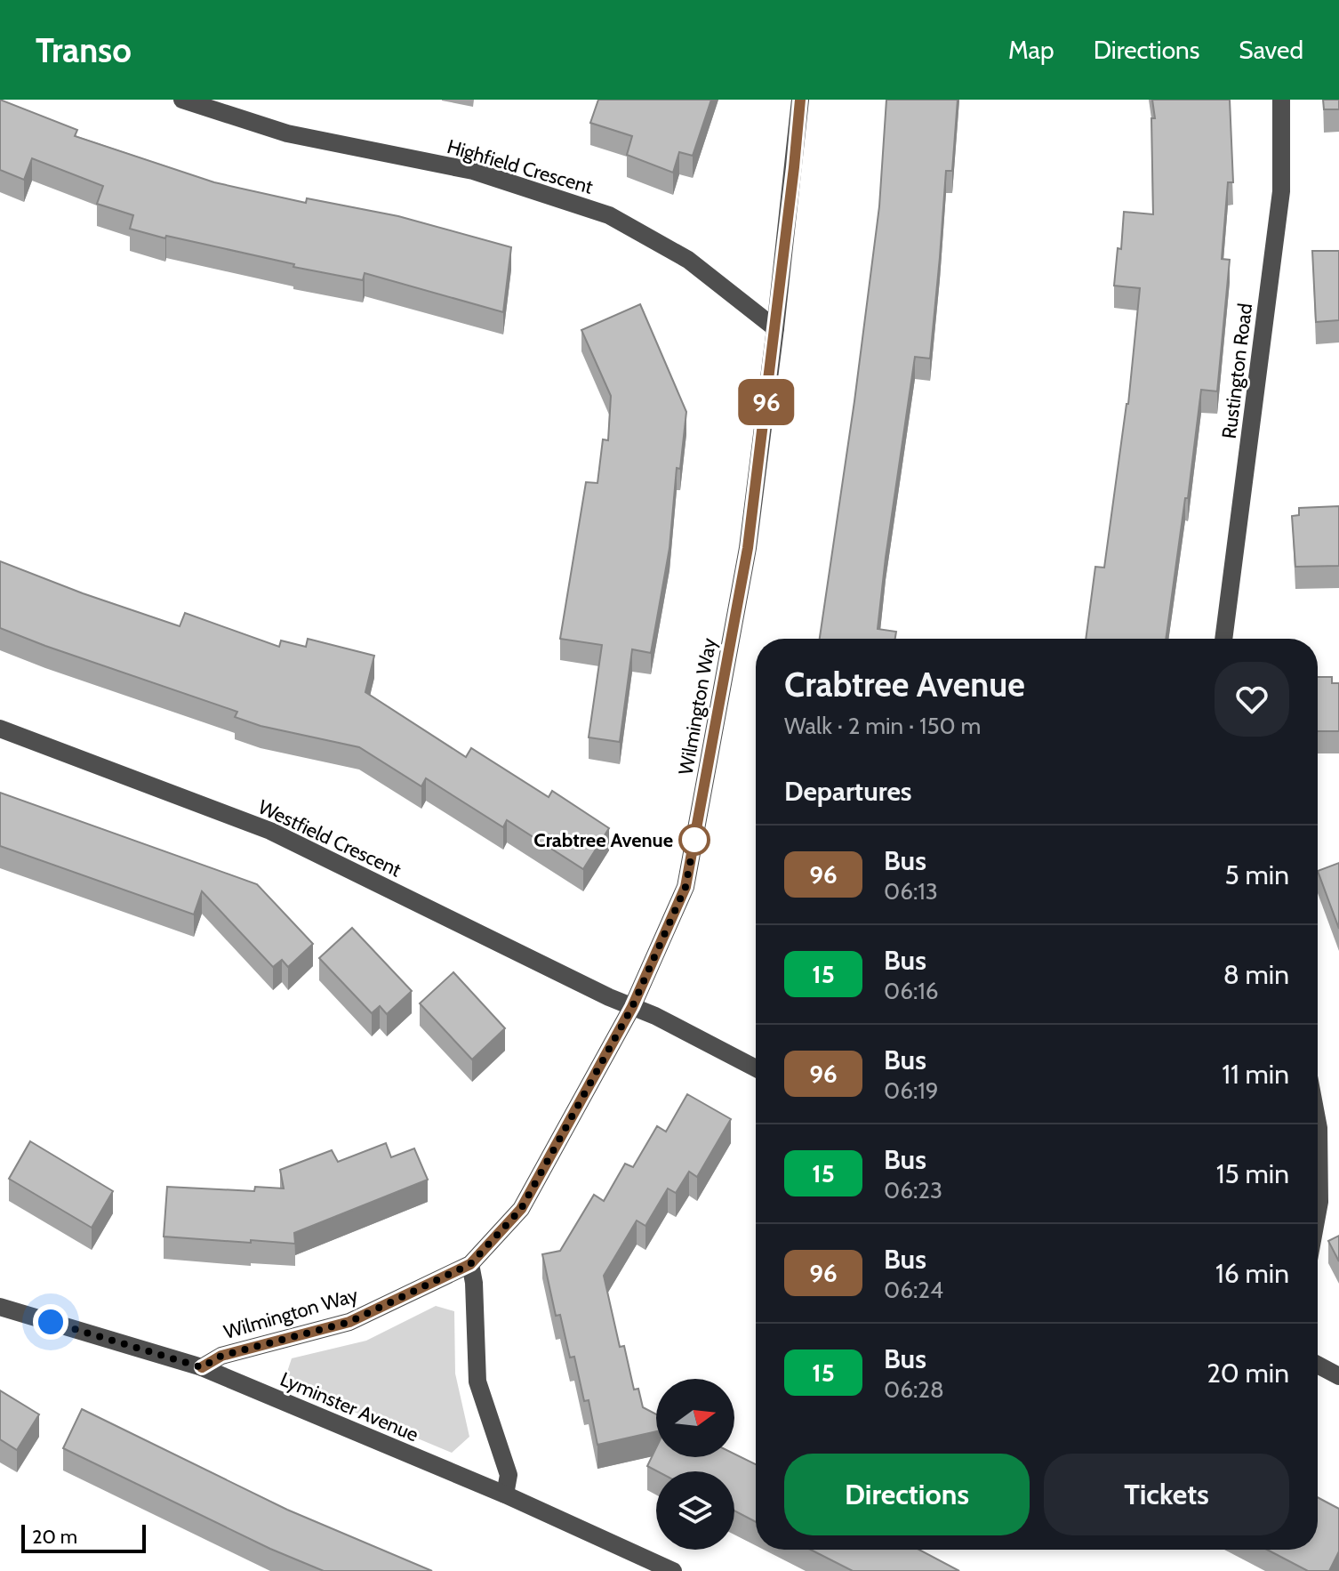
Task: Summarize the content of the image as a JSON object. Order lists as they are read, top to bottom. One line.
{"streets":{"street":["Highfield Crescent","Rustington Road","Wilmington Way","Westfield Crescent","Lyminster Avenue"]},"crossings":[["Highfield Crescent","Wilmington Way"],["Wilmington Way","Westfield Crescent"],["Wilmington Way","Lyminster Avenue"]],"places":["Crabtree Avenue"],"lines":["bus line 96"],"scale_bar":"20 m","north":"right","page":{"header":"Transo","nav":["Map","Directions","Saved"],"on_map":"96","heading":[["Crabtree Avenue","Walk · 2 min · 150 m"],"Departures"],"list":[{"mark":"96","name":"Bus","note":"06:13","value":"5 min"},{"mark":"15","name":"Bus","note":"06:16","value":"8 min"},{"mark":"96","name":"Bus","note":"06:19","value":"11 min"},{"mark":"15","name":"Bus","note":"06:23","value":"15 min"},{"mark":"96","name":"Bus","note":"06:24","value":"16 min"},{"mark":"15","name":"Bus","note":"06:28","value":"20 min"}],"buttons":["Directions","Tickets"],"scale":"20 m"}}
